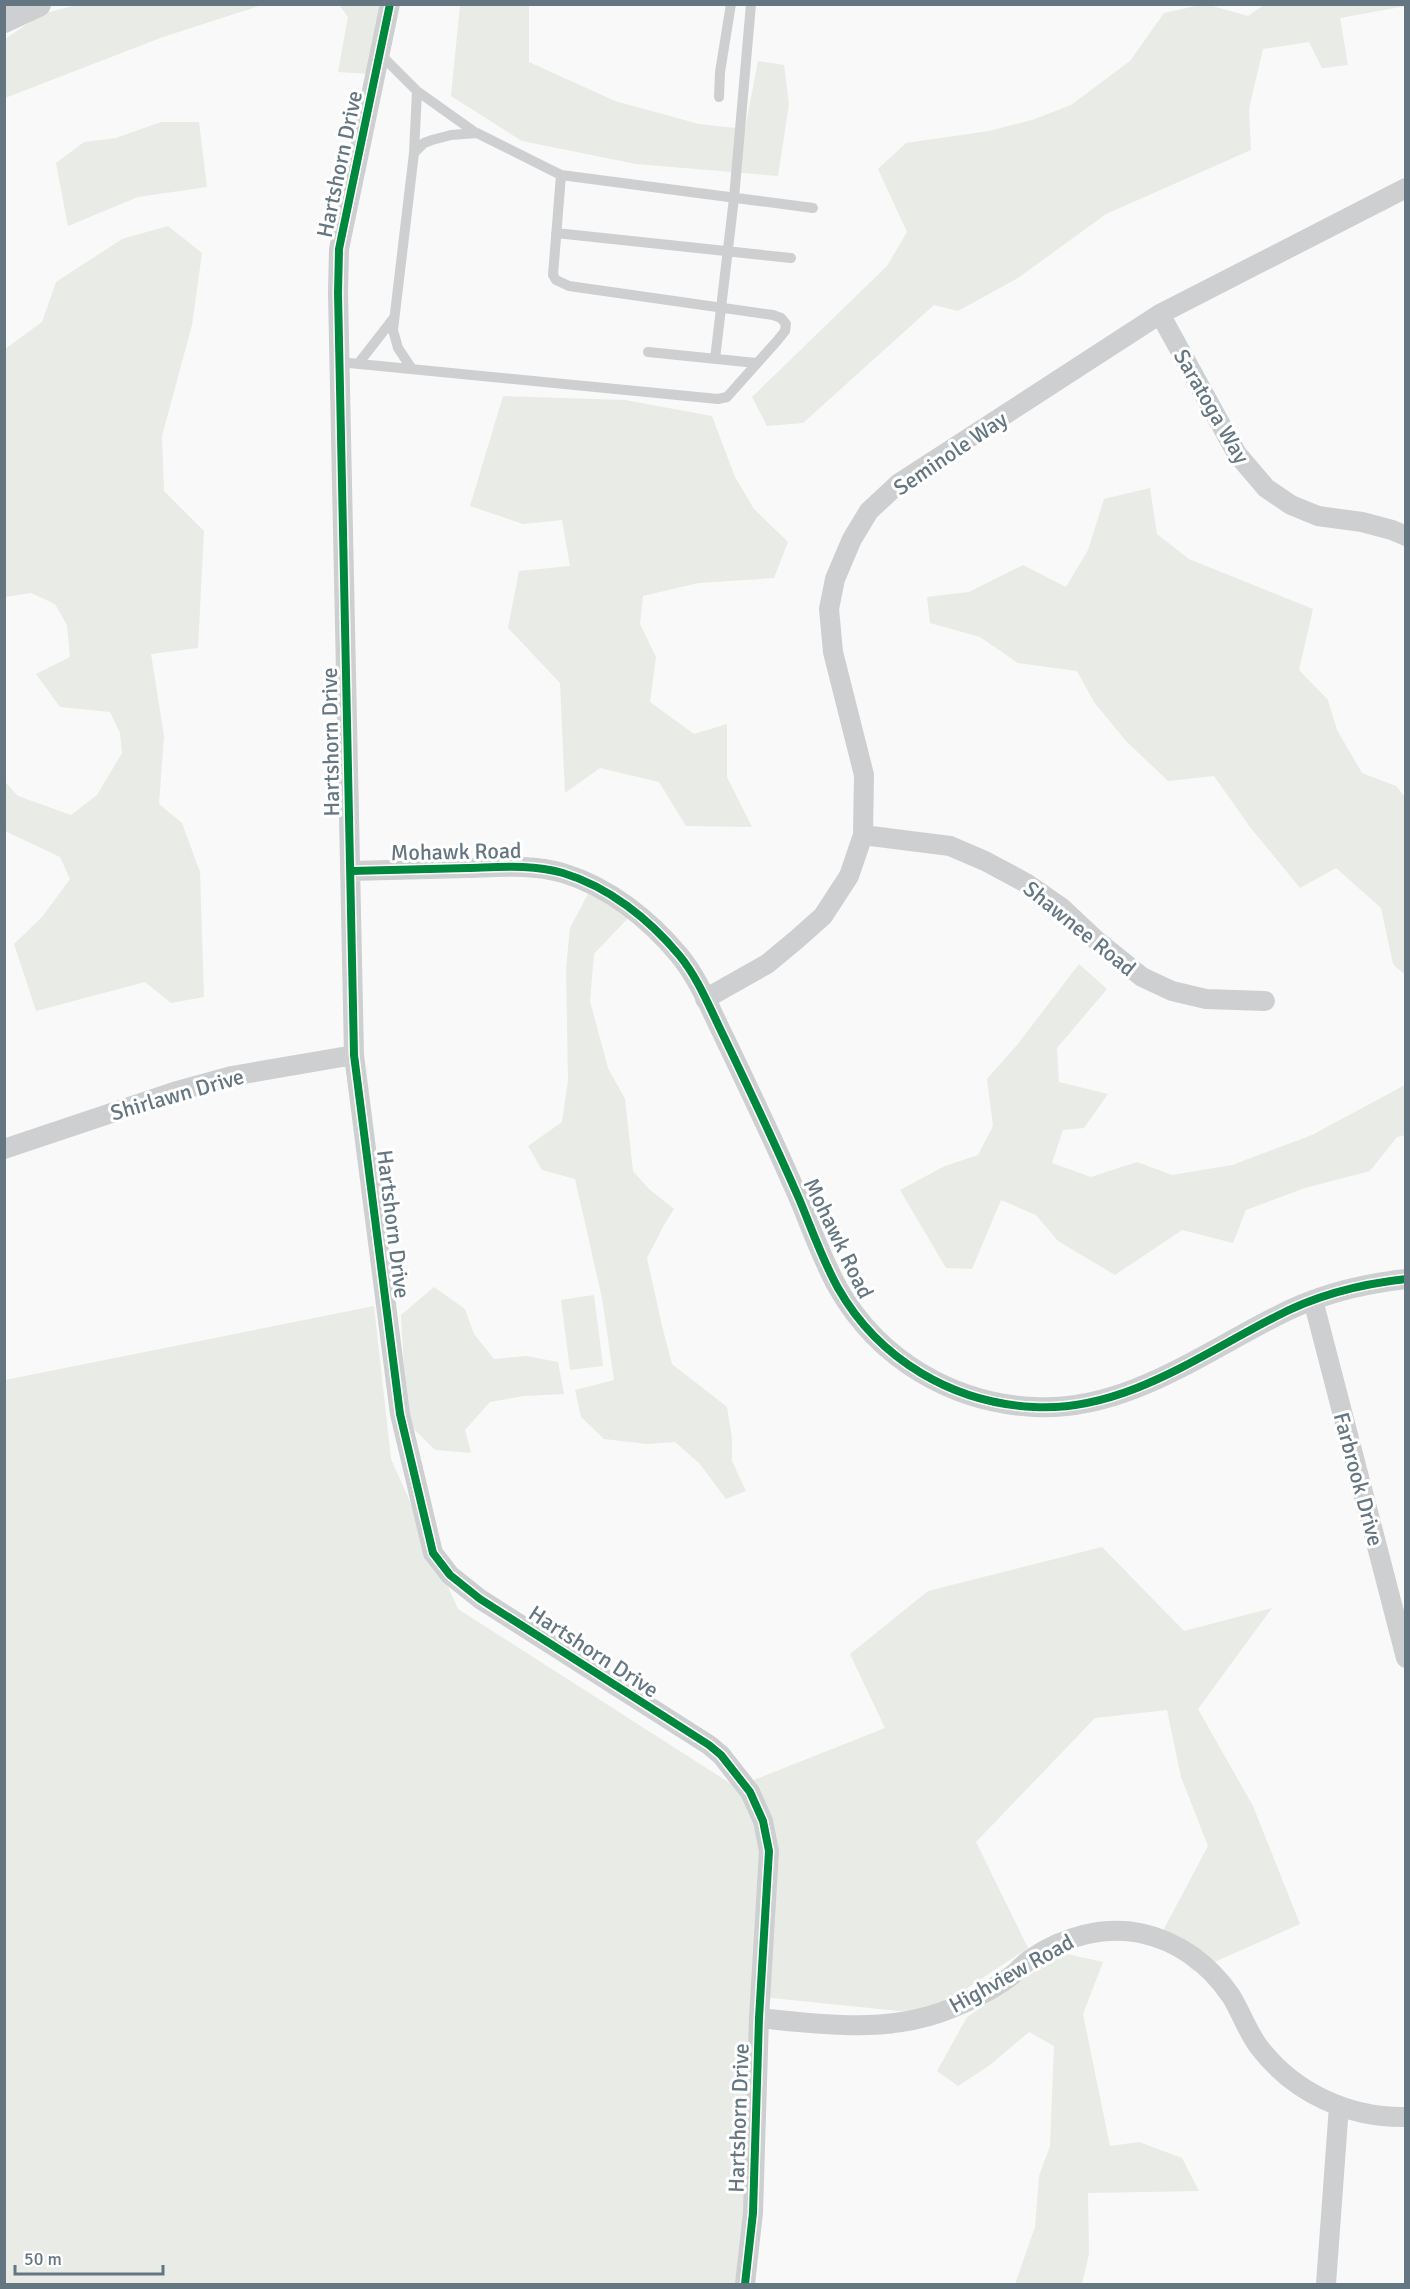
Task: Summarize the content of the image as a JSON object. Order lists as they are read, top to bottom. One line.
{"streets":{"street":["Hartshorn Drive","Saratoga Way","Seminole Way","Mohawk Road","Shawnee Road","Shirlawn Drive","Farbrook Drive","Highview Road"]},"crossings":[["Hartshorn Drive","Mohawk Road"],["Hartshorn Drive","Shirlawn Drive"],["Hartshorn Drive","Highview Road"],["Saratoga Way","Seminole Way"],["Seminole Way","Mohawk Road"],["Seminole Way","Shawnee Road"],["Mohawk Road","Farbrook Drive"]],"scale_bar":"50 m"}
